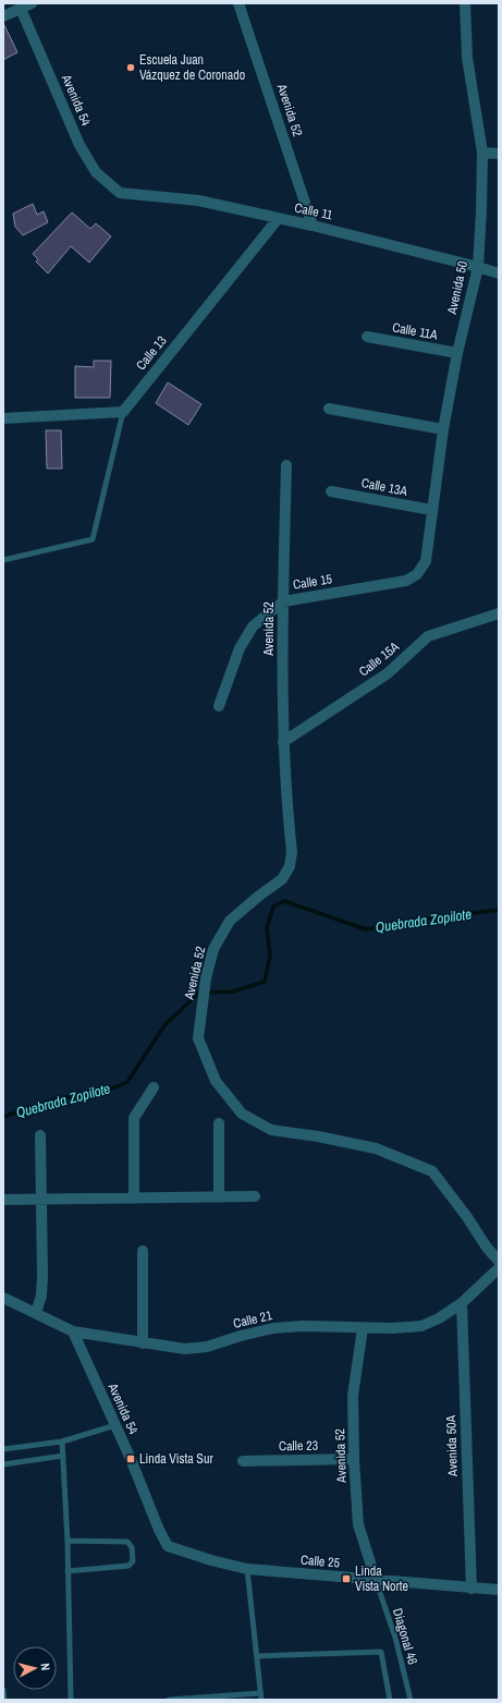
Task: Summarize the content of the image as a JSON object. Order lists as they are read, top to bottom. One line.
{"streets":{"street":["Avenida 54","Avenida 52","Calle 11","Avenida 50","Calle 11A","Calle 13","Calle 13A","Calle 15","Calle 15A","Calle 21","Calle 23","Avenida 50A","Calle 25"],"lane":["Diagonal 46"]},"crossings":[["Avenida 54","Calle 11"],["Avenida 54","Calle 21"],["Avenida 54","Calle 25"],["Avenida 52","Calle 11"],["Avenida 52","Calle 15"],["Avenida 52","Calle 15A"],["Avenida 52","Calle 21"],["Avenida 52","Calle 23"],["Avenida 52","Calle 25"],["Avenida 52","Diagonal 46"],["Calle 11","Avenida 50"],["Calle 11","Calle 13"],["Avenida 50","Calle 11A"],["Avenida 50","Calle 13A"],["Avenida 50","Calle 15"],["Calle 21","Avenida 50A"],["Avenida 50A","Calle 25"],["Calle 25","Diagonal 46"]],"water":["Quebrada Zopilote"],"places":{"other":["Escuela Juan Vázquez de Coronado"],"transit":["Linda Vista Sur","Linda Vista Norte"]},"north":"right"}
